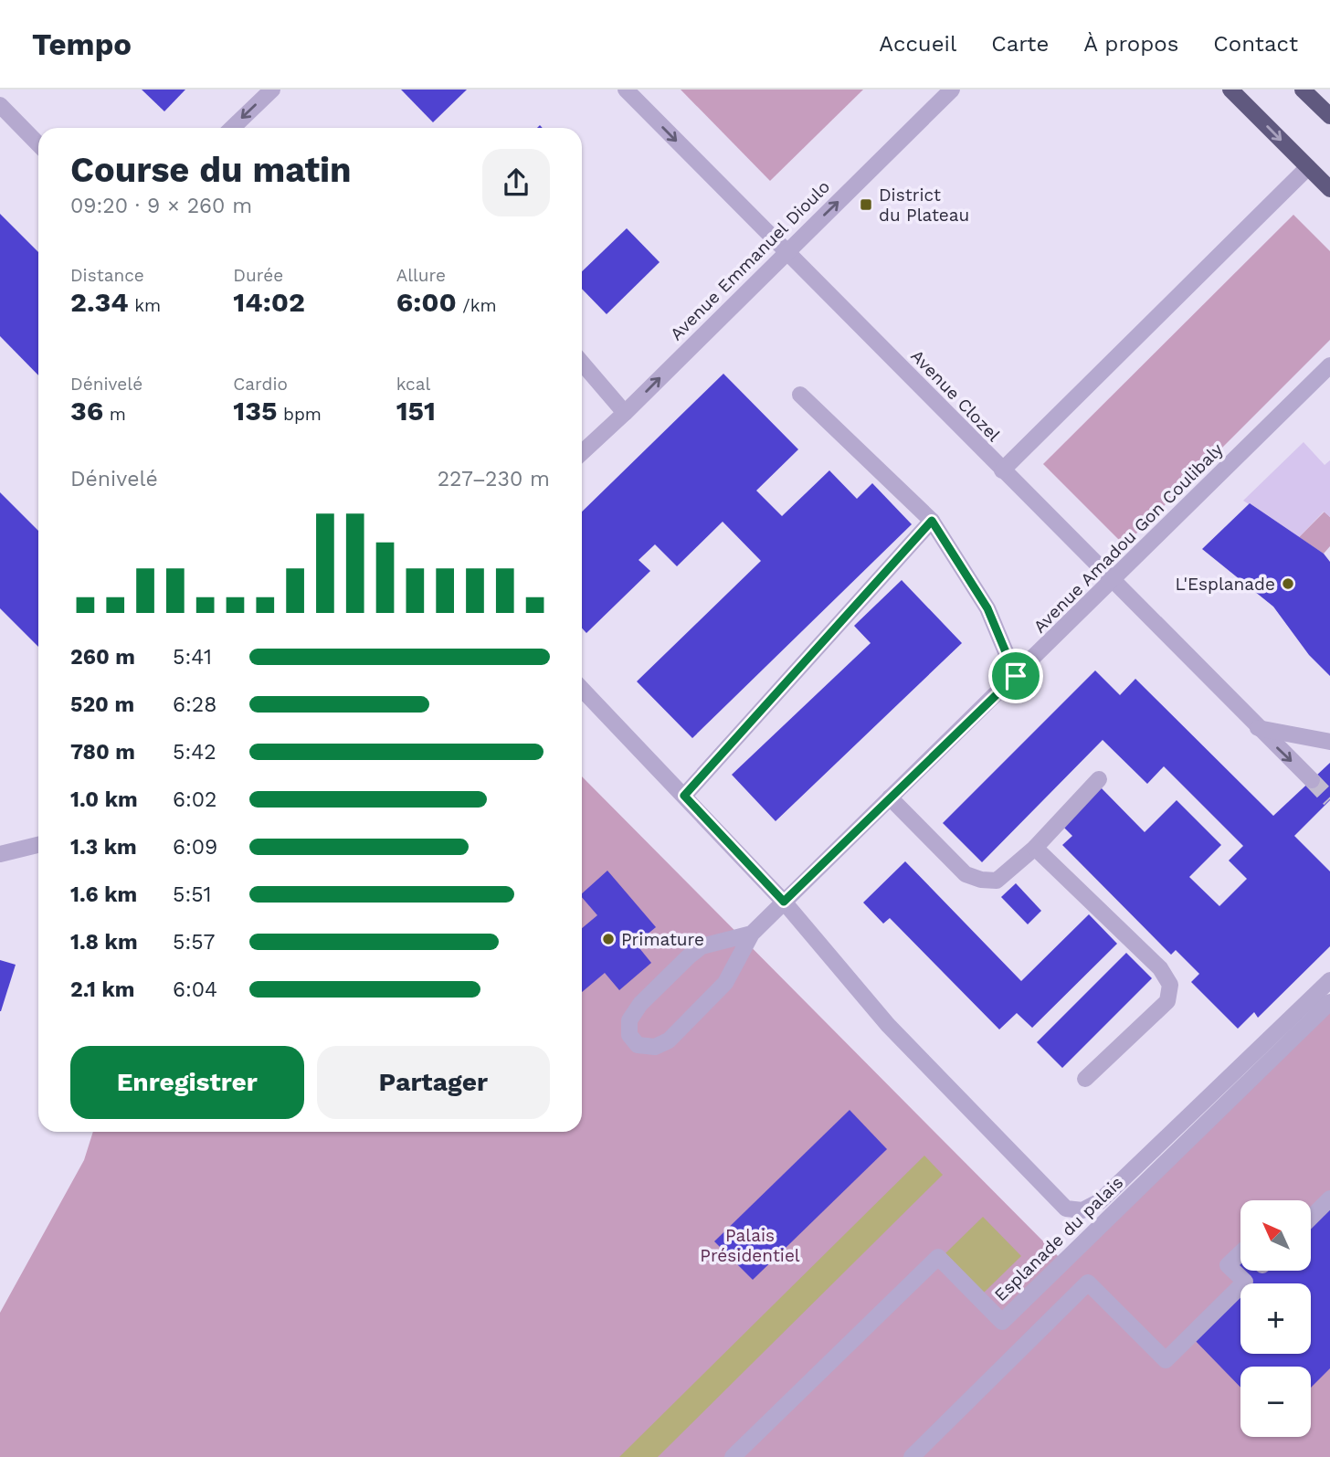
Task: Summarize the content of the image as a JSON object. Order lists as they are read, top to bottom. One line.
{"streets":{"street":["Avenue Emmanuel Dioulo","Avenue Clozel","Avenue Amadou Gon Coulibaly","Esplanade du palais"]},"crossings":[["Avenue Emmanuel Dioulo","Avenue Clozel"],["Avenue Clozel","Avenue Amadou Gon Coulibaly"]],"one_way":["Avenue Emmanuel Dioulo"],"parks":["Palais Présidentiel"],"places":{"transit":["District du Plateau"],"other":["L'Esplanade","Primature"]},"north":"top left","page":{"header":"Tempo","nav":["Accueil","Carte","À propos","Contact"],"heading":["Course du matin","09:20 · 9 × 260 m"],"stats":[["Distance","2.34 km"],["Durée","14:02"],["Allure","6:00 /km"],["Dénivelé","36 m"],["Cardio","135 bpm"],["kcal","151"]],"chart":["Dénivelé","227–230 m"],"list":[{"name":"260 m","note":"5:41"},{"name":"520 m","note":"6:28"},{"name":"780 m","note":"5:42"},{"name":"1.0 km","note":"6:02"},{"name":"1.3 km","note":"6:09"},{"name":"1.6 km","note":"5:51"},{"name":"1.8 km","note":"5:57"},{"name":"2.1 km","note":"6:04"}],"buttons":["Enregistrer","Partager"],"map_buttons":["+","−"]}}
